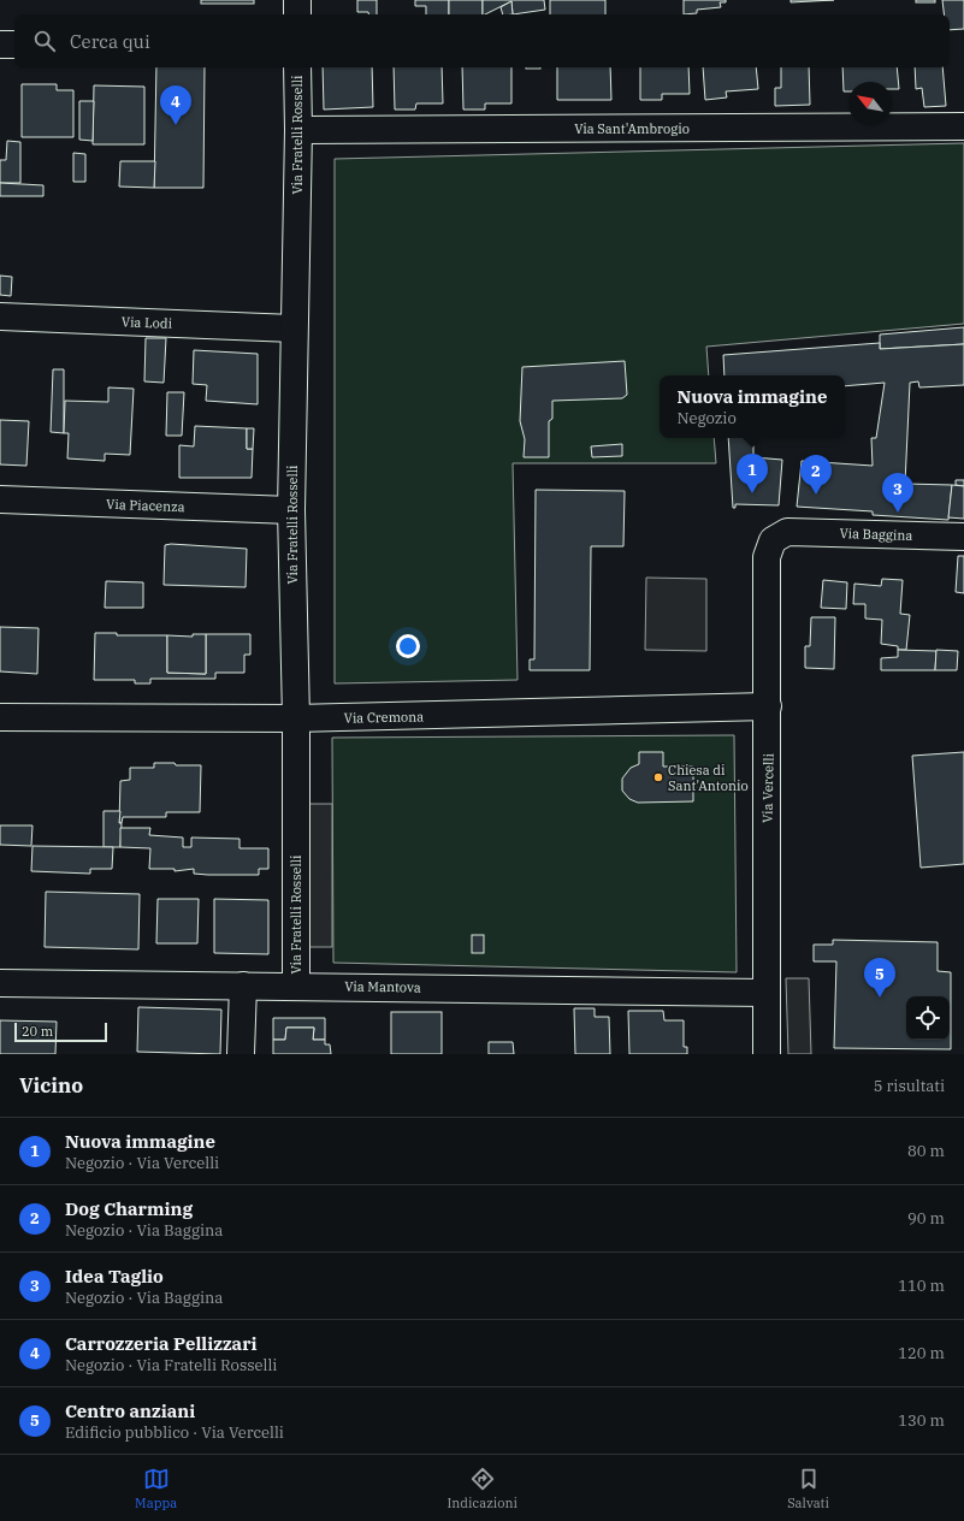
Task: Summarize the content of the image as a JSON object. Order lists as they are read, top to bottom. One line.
{"streets":{"street":["Via Sant'Ambrogio","Via Fratelli Rosselli","Via Lodi","Via Piacenza","Via Baggina","Via Cremona","Via Vercelli","Via Mantova"]},"crossings":[["Via Sant'Ambrogio","Via Fratelli Rosselli"],["Via Fratelli Rosselli","Via Lodi"],["Via Fratelli Rosselli","Via Piacenza"],["Via Fratelli Rosselli","Via Cremona"],["Via Fratelli Rosselli","Via Mantova"],["Via Baggina","Via Vercelli"],["Via Cremona","Via Vercelli"],["Via Vercelli","Via Mantova"]],"places":["Chiesa di Sant'Antonio"],"scale_bar":"20 m","north":"top left","page":{"search":"Cerca qui","pins":["4","1","2","3","5"],"popup":["Nuova immagine","Negozio"],"scale":"20 m","heading":["Vicino","5 risultati"],"list":[{"mark":"1","name":"Nuova immagine","note":"Negozio · Via Vercelli","value":"80 m"},{"mark":"2","name":"Dog Charming","note":"Negozio · Via Baggina","value":"90 m"},{"mark":"3","name":"Idea Taglio","note":"Negozio · Via Baggina","value":"110 m"},{"mark":"4","name":"Carrozzeria Pellizzari","note":"Negozio · Via Fratelli Rosselli","value":"120 m"},{"mark":"5","name":"Centro anziani","note":"Edificio pubblico · Via Vercelli","value":"130 m"}],"nav":["Mappa","Indicazioni","Salvati"]}}
